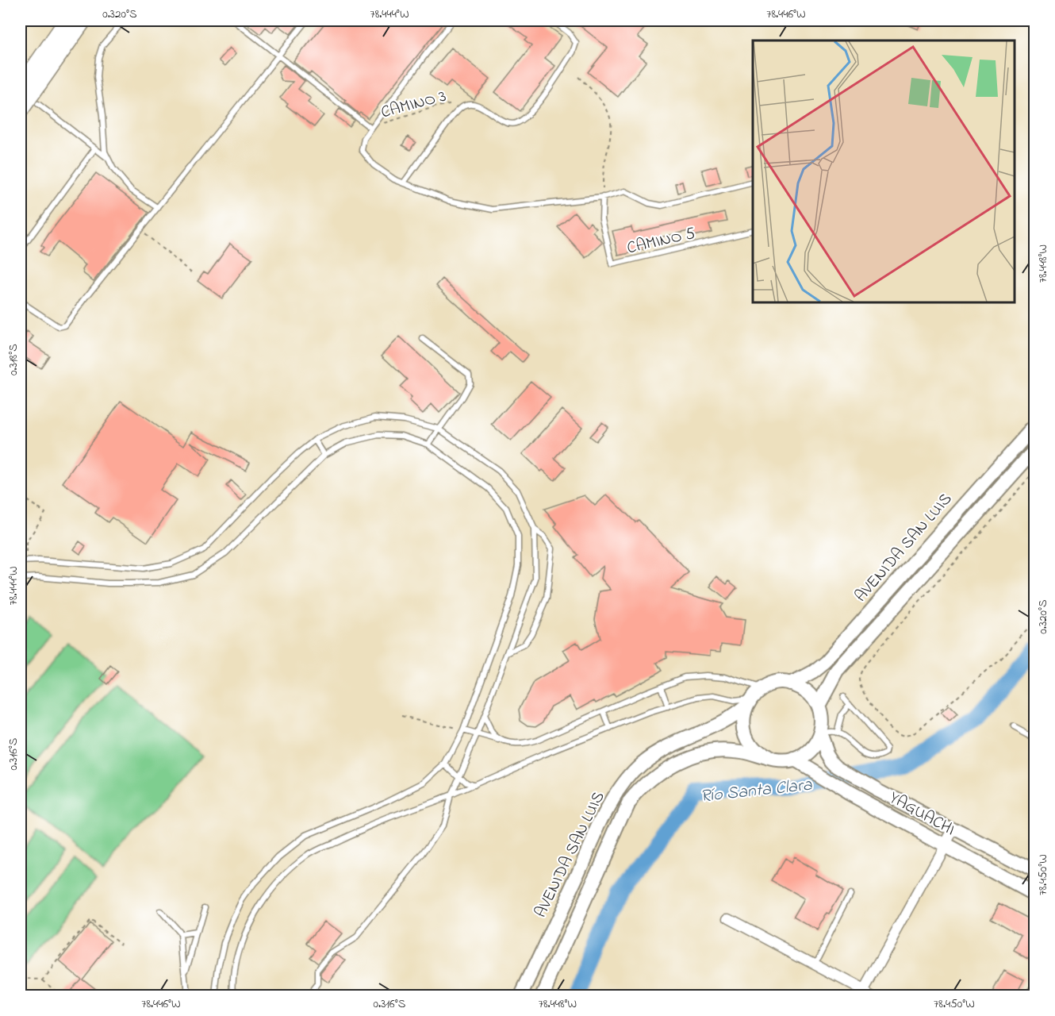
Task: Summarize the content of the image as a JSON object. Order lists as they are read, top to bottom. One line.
{"streets":{"street":["AVENIDA SAN LUIS","YAGUACHI"],"lane":["CAMINO 5"],"path":["CAMINO 3"]},"crossings":[["AVENIDA SAN LUIS","YAGUACHI"]],"water":["Río Santa Clara"],"coordinates":["0.320°S","78.444°W","78.446°W","78.448°W","0.318°S","0.316°S","78.450°W"]}
